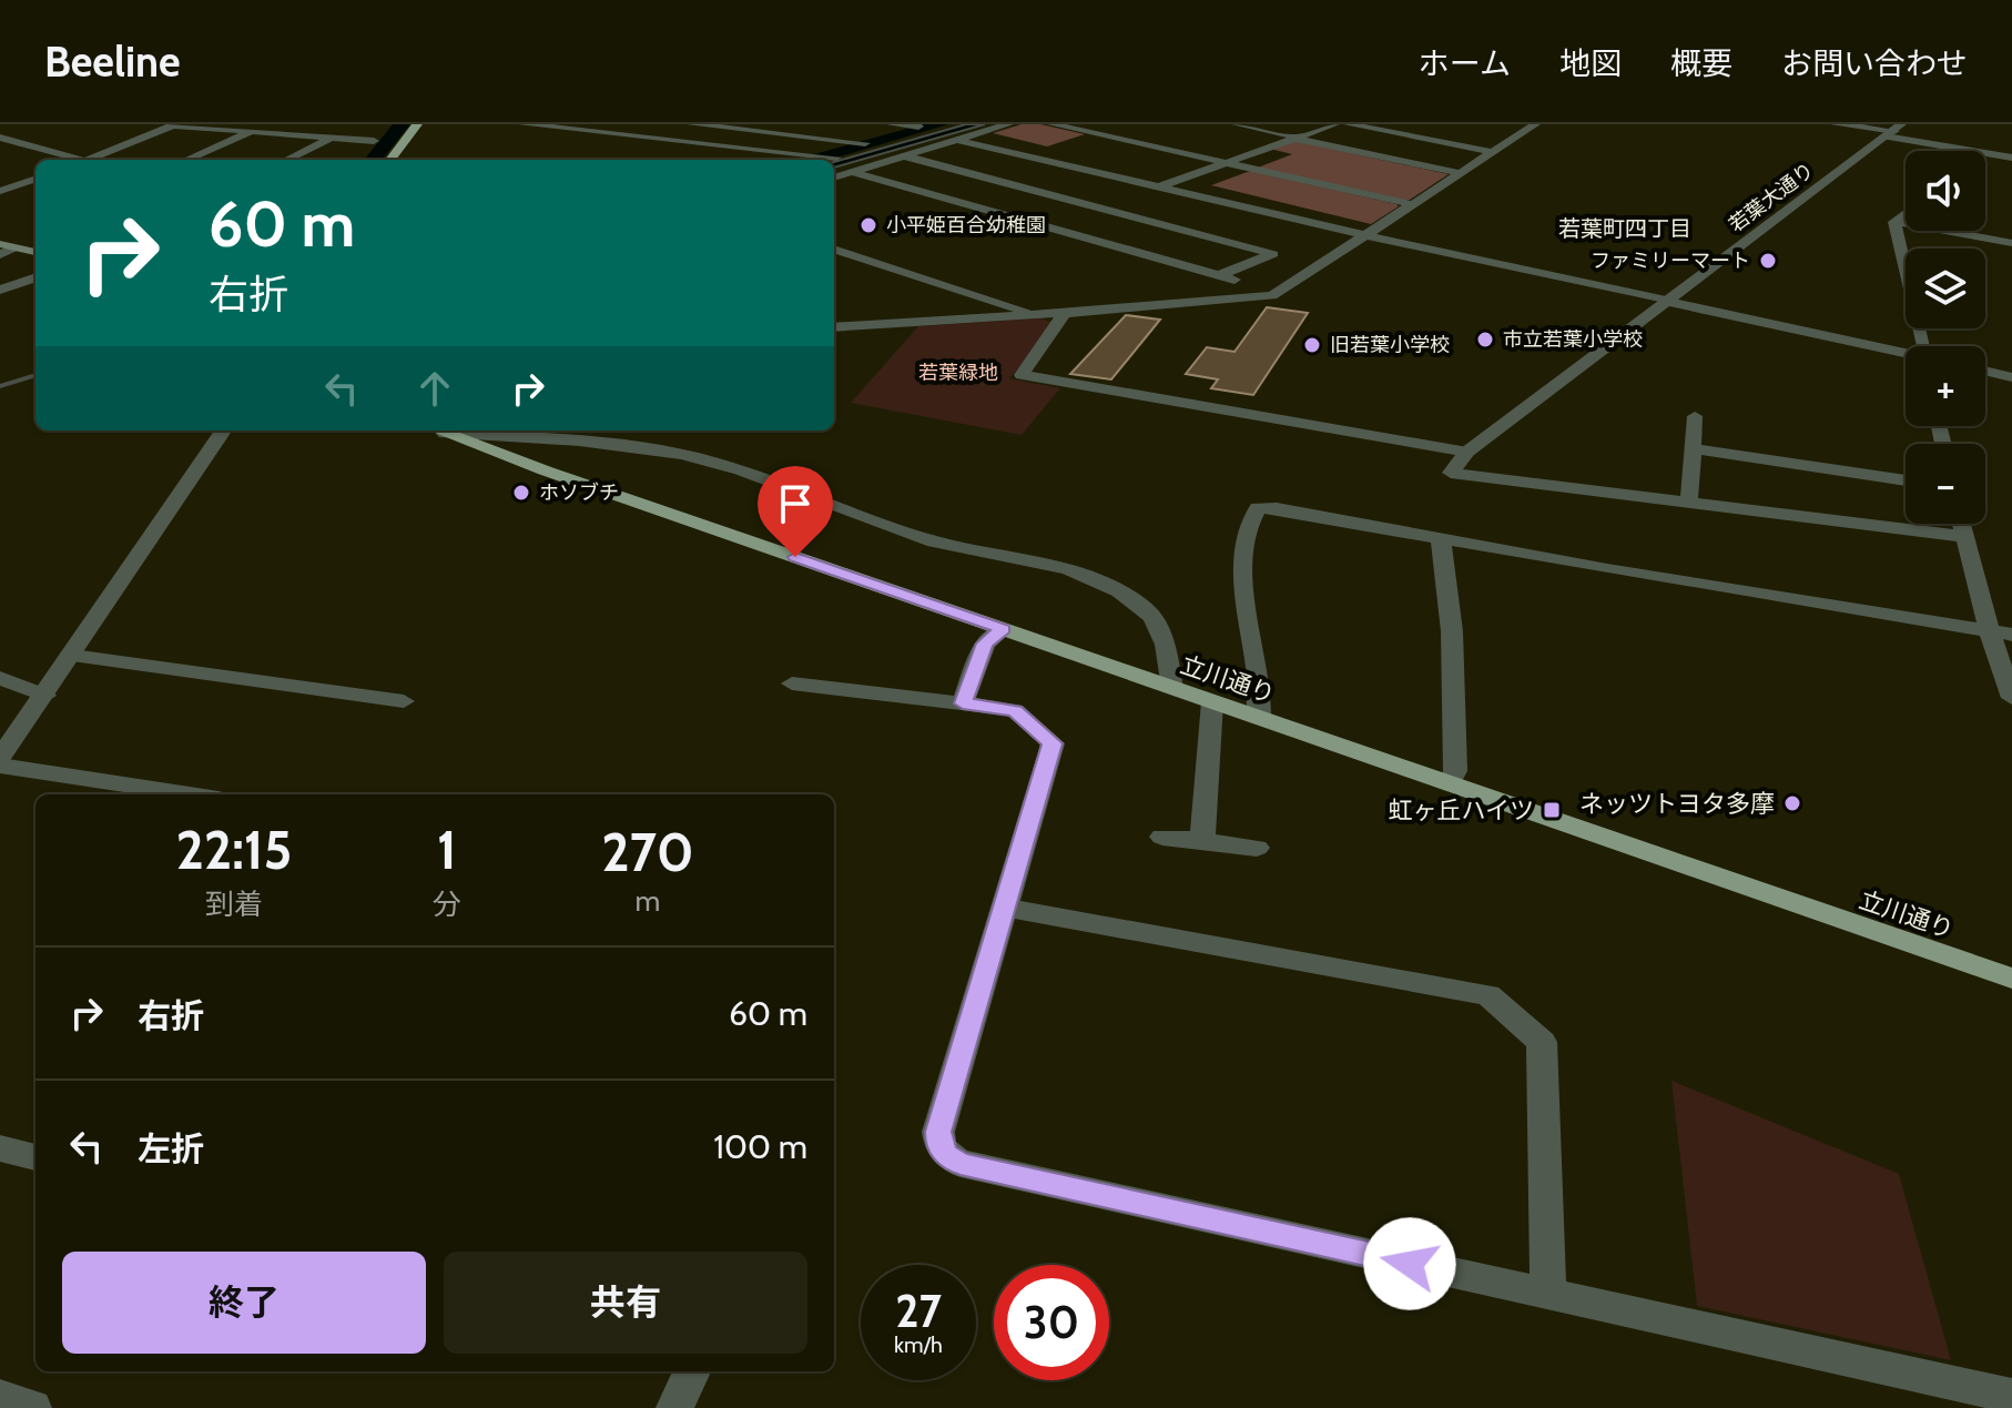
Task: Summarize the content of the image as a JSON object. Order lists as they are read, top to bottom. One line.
{"streets":{"main road":["立川通り"],"street":["若葉大通り"]},"districts":["若葉町四丁目"],"parks":["若葉緑地"],"places":{"other":["小平姫百合幼稚園","ファミリーマート","市立若葉小学校","旧若葉小学校","ホソブチ","ネッツトヨタ多摩"],"transit":["虹ヶ丘ハイツ"]},"page":{"header":"Beeline","nav":["ホーム","地図","概要","お問い合わせ"],"map_buttons":["+","−"],"turn":["60 m","右折"],"eta":["22:15","到着","1","分","270","m"],"list":[{"name":"右折","value":"60 m"},{"name":"左折","value":"100 m"}],"buttons":["終了","共有"],"speed":"27 km/h","limit":"30"}}
